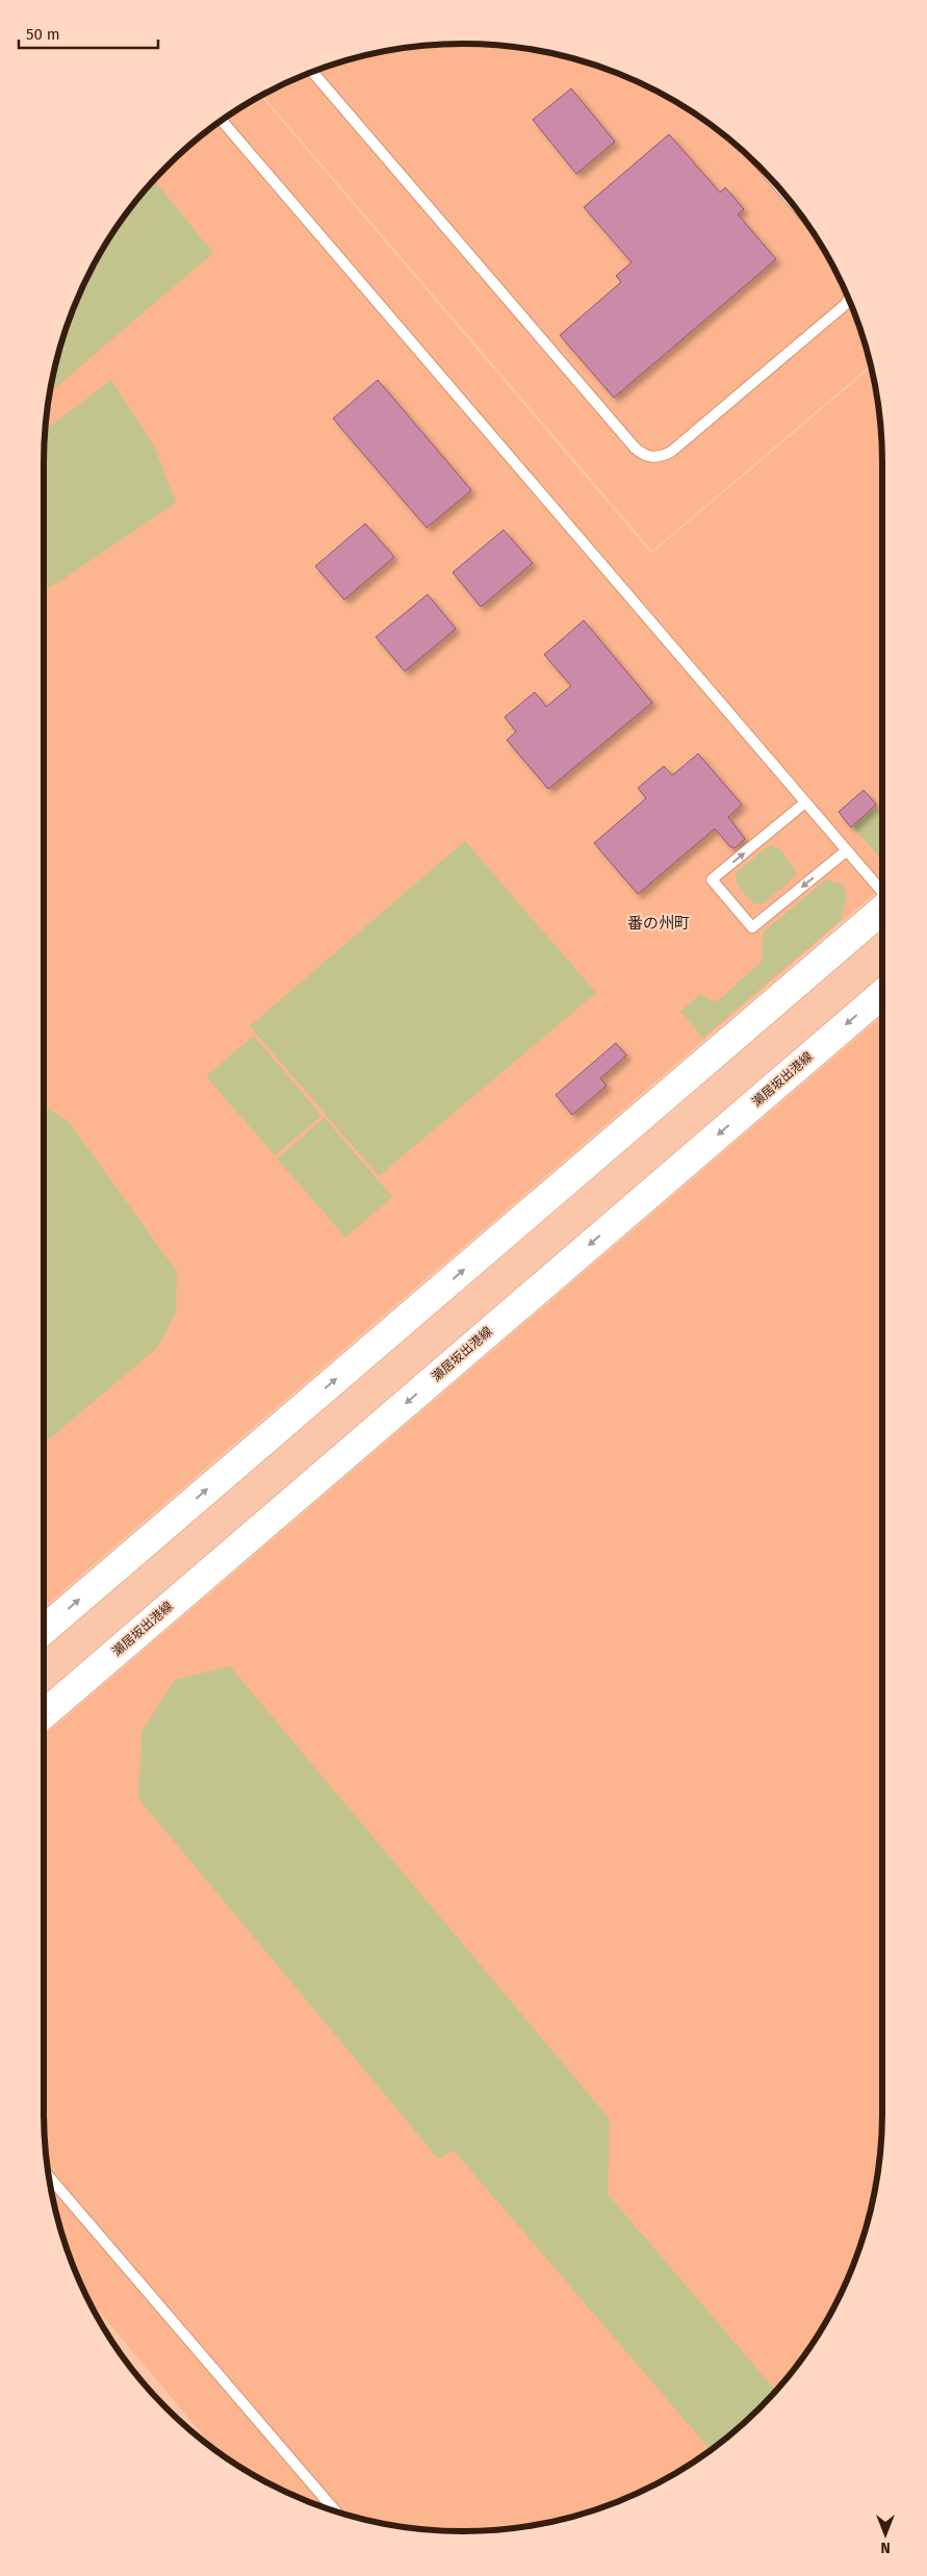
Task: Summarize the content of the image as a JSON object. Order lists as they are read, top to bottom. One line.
{"streets":{"main road":["瀬居坂出港線"]},"districts":["番の州町"],"scale_bar":"50 m","north":"bottom"}
